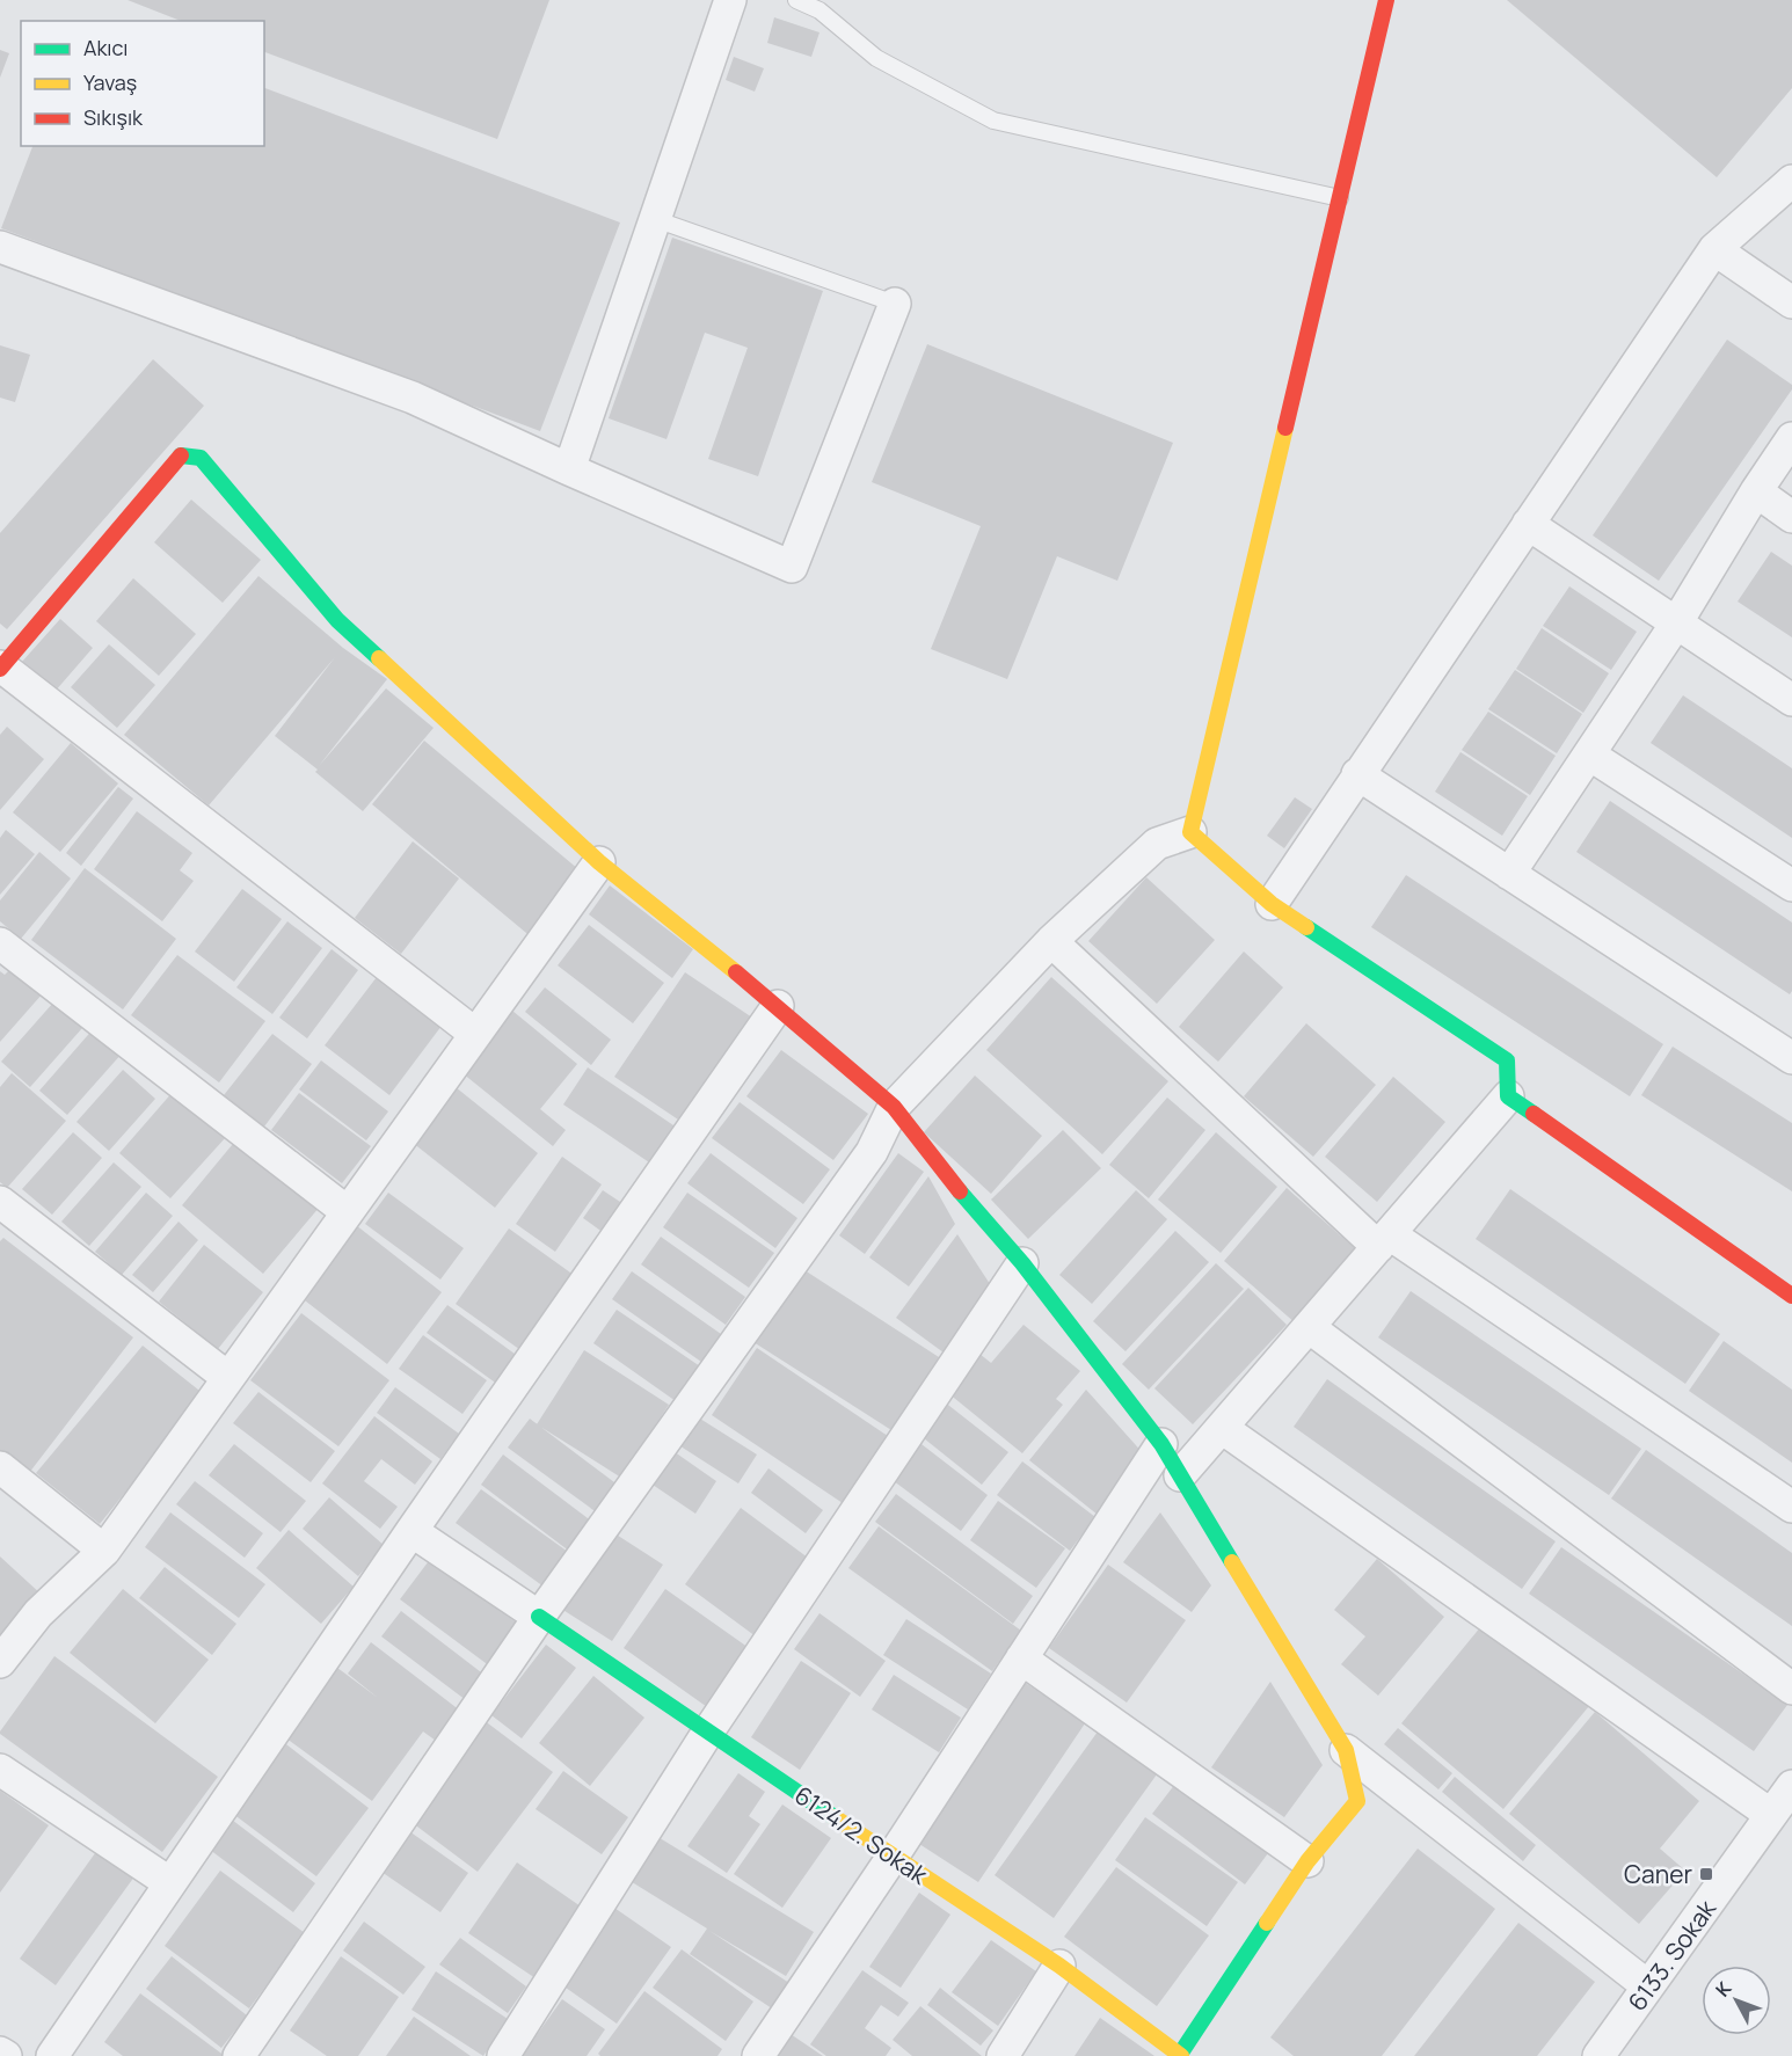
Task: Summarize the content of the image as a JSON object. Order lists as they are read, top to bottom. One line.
{"streets":{"street":["6124/2. Sokak","6133. Sokak"]},"places":{"transit":["Caner"]},"legend":["Akıcı","Yavaş","Sıkışık"],"north":"top left"}
